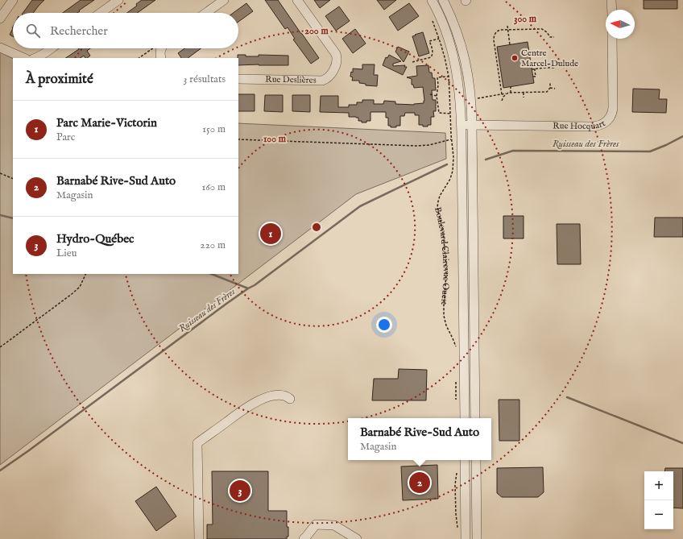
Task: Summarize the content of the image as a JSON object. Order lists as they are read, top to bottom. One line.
{"streets":{"street":["Rue Deslières","Rue Hocquart"],"path":["Boulevard Clairevue Ouest"]},"water":["Ruisseau des Frères"],"places":["Centre Marcel-Dulude"],"north":"left","page":{"search":"Rechercher","heading":["À proximité","3 résultats"],"list":[{"mark":"1","name":"Parc Marie-Victorin","note":"Parc","value":"150 m"},{"mark":"2","name":"Barnabé Rive-Sud Auto","note":"Magasin","value":"160 m"},{"mark":"3","name":"Hydro-Québec","note":"Lieu","value":"220 m"}],"pins":["1","2","3"],"popup":["Barnabé Rive-Sud Auto","Magasin"],"map_buttons":["+","−"]},"rings":["300 m","200 m","100 m"]}
